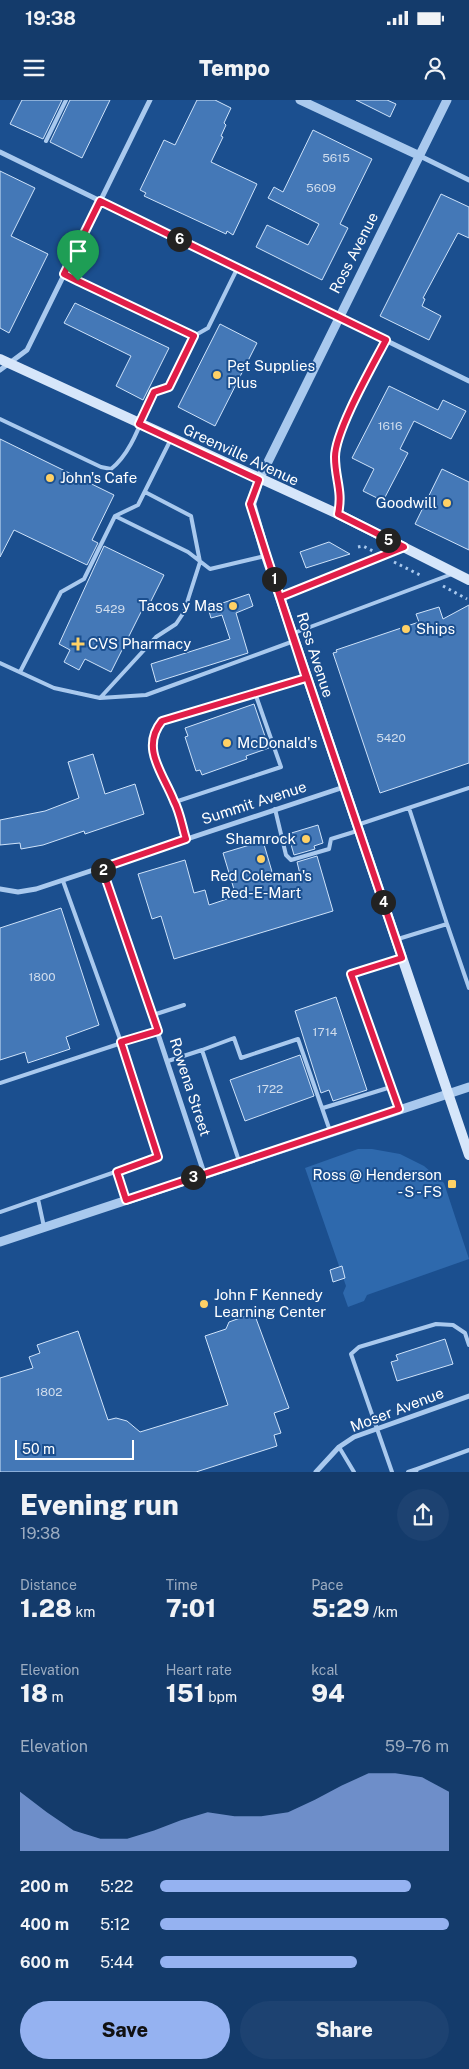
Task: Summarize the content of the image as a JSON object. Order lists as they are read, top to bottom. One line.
{"streets":{"main road":["Ross Avenue","Greenville Avenue"],"street":["Summit Avenue","Rowena Street","Moser Avenue"]},"crossings":[["Ross Avenue","Greenville Avenue"],["Ross Avenue","Summit Avenue"],["Summit Avenue","Rowena Street"]],"places":{"other":["Pet Supplies Plus","John's Cafe","Goodwill","Tacos y Mas","Ships","McDonald's","Shamrock","Red Coleman's Red-E-Mart","John F Kennedy Learning Center"],"health":["CVS Pharmacy"],"transit":["Ross @ Henderson - S - FS"]},"house_numbers":["5615","5609","1616","5429","5420","1800","1714","1722","1802"],"scale_bar":"50 m","page":{"status":"19:38","header":"Tempo","pins":["6","5","1","2","4","3"],"scale":"50 m","heading":["Evening run","19:38"],"stats":[["Distance","1.28 km"],["Time","7:01"],["Pace","5:29 /km"],["Elevation","18 m"],["Heart rate","151 bpm"],["kcal","94"]],"chart":["Elevation","59–76 m"],"list":[{"name":"200 m","note":"5:22"},{"name":"400 m","note":"5:12"},{"name":"600 m","note":"5:44"}],"buttons":["Save","Share"]}}
